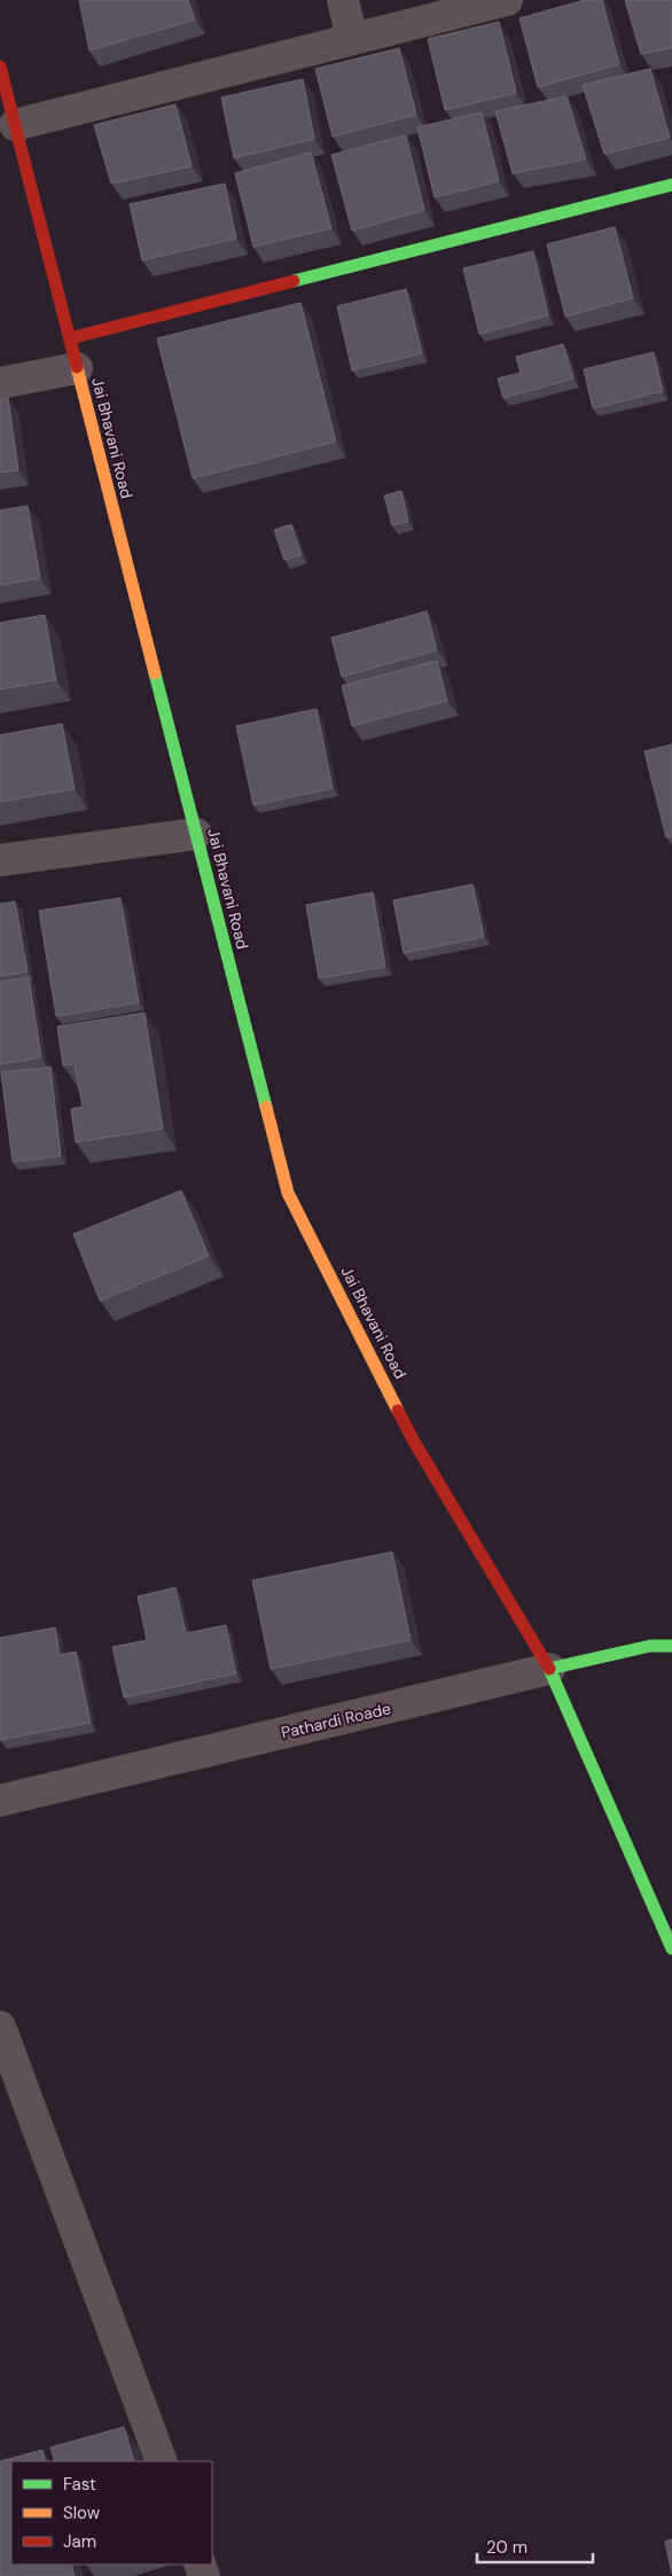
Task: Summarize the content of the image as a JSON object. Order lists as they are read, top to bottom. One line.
{"streets":{"street":["Jai Bhavani Road","Pathardi Roade"]},"crossings":[["Jai Bhavani Road","Pathardi Roade"]],"legend":["Fast","Slow","Jam"],"scale_bar":"20 m"}
